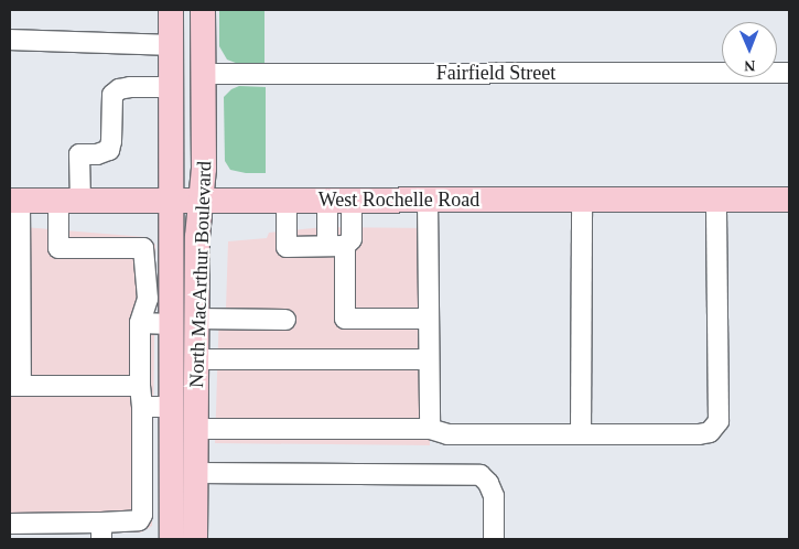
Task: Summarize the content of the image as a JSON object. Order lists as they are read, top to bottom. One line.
{"streets":{"main road":["West Rochelle Road","North MacArthur Boulevard"],"street":["Fairfield Street"]},"crossings":[["Fairfield Street","North MacArthur Boulevard"],["West Rochelle Road","North MacArthur Boulevard"]],"north":"bottom"}
